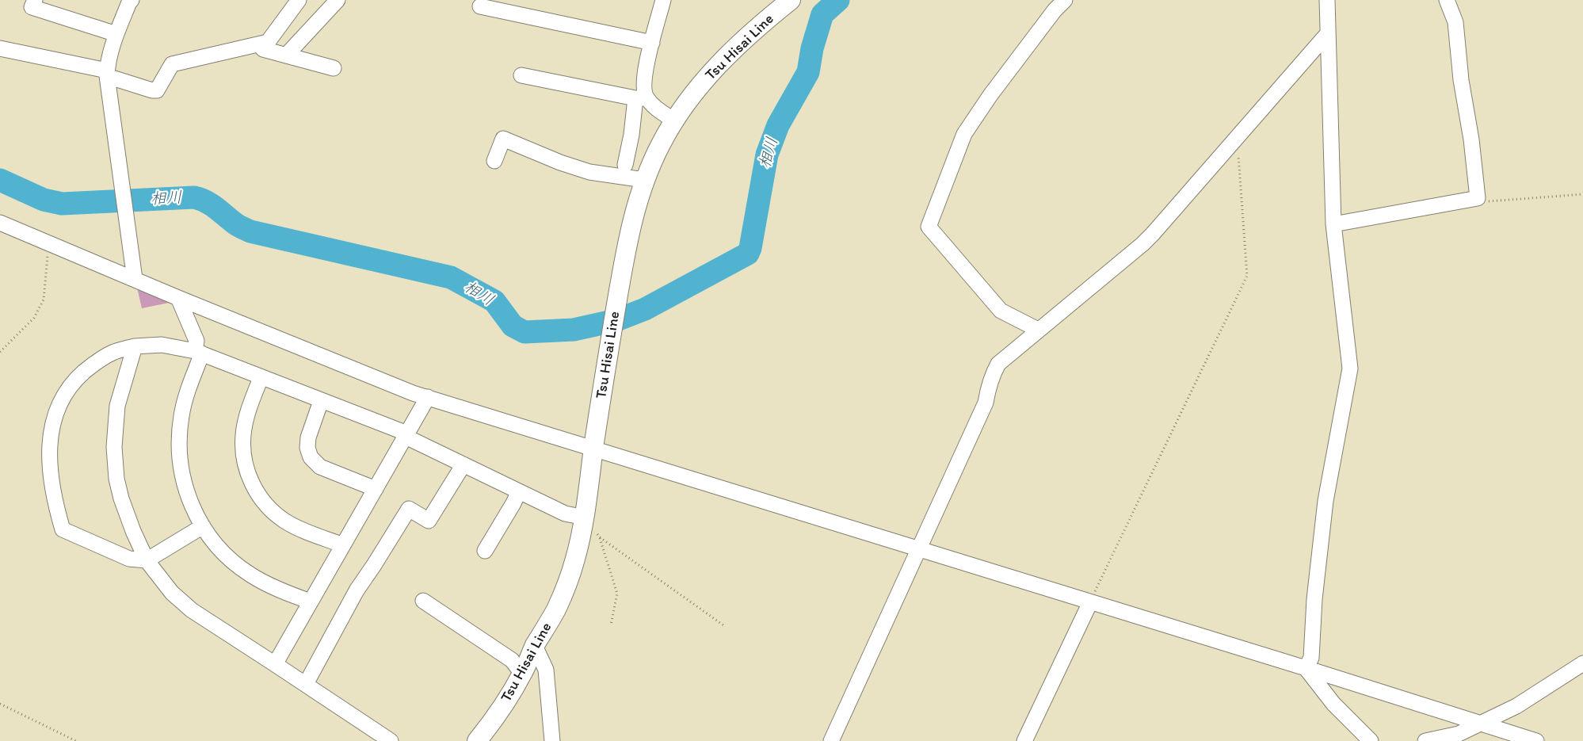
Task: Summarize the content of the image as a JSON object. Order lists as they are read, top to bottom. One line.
{"streets":{"main road":["Tsu Hisai Line"]},"water":["相川"]}
